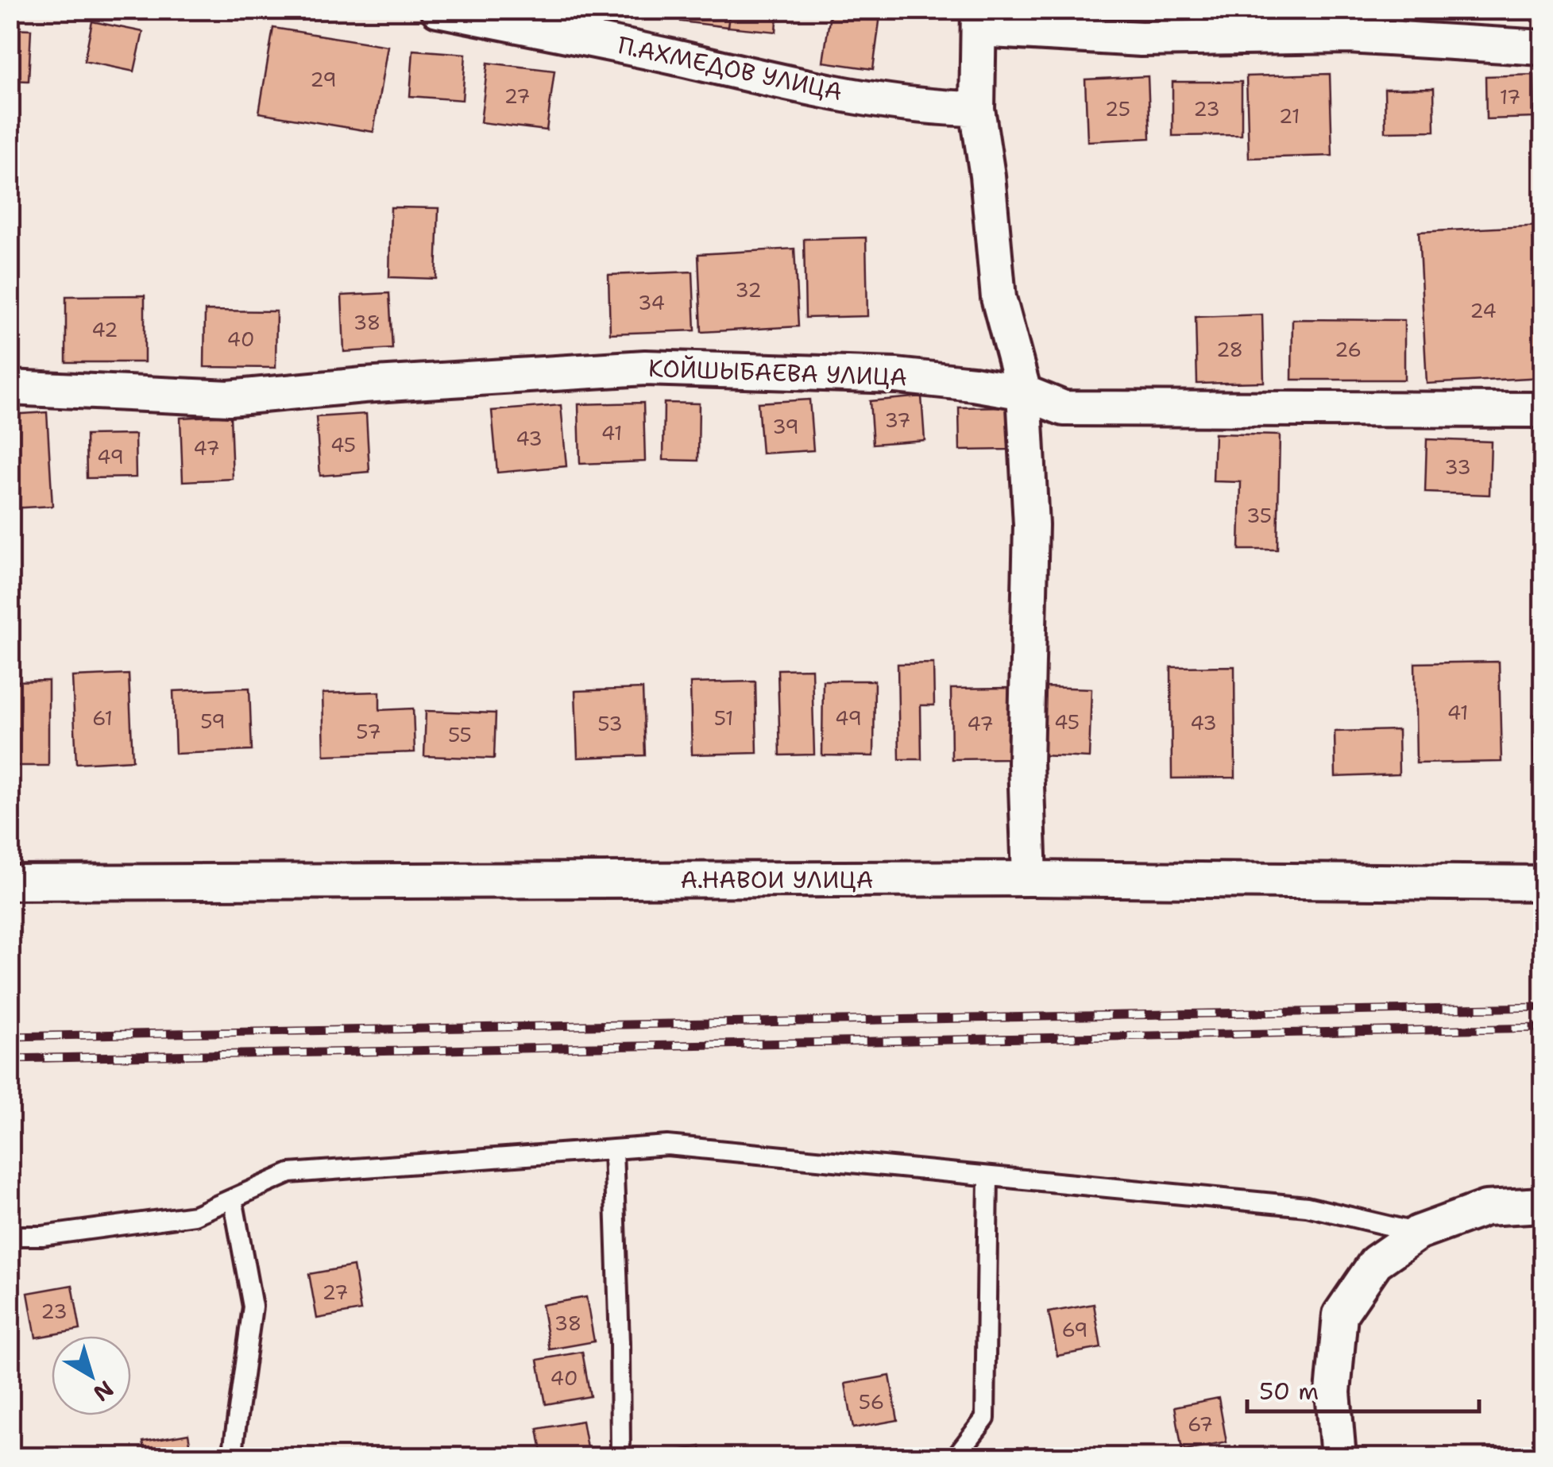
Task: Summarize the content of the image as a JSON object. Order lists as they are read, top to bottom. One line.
{"streets":{"street":["П.АХМЕДОВ УЛИЦА","КОЙШЫБАЕВА УЛИЦА","А.НАВОИ УЛИЦА"]},"house_numbers":["29","27","17","25","23","21","32","34","24","38","42","40","28","26","37","39","41","43","45","47","49","33","35","41","61","51","49","59","45","43","53","47","57","55","27","23","38","69","40","56","67"],"scale_bar":"50 m","north":"bottom right"}
